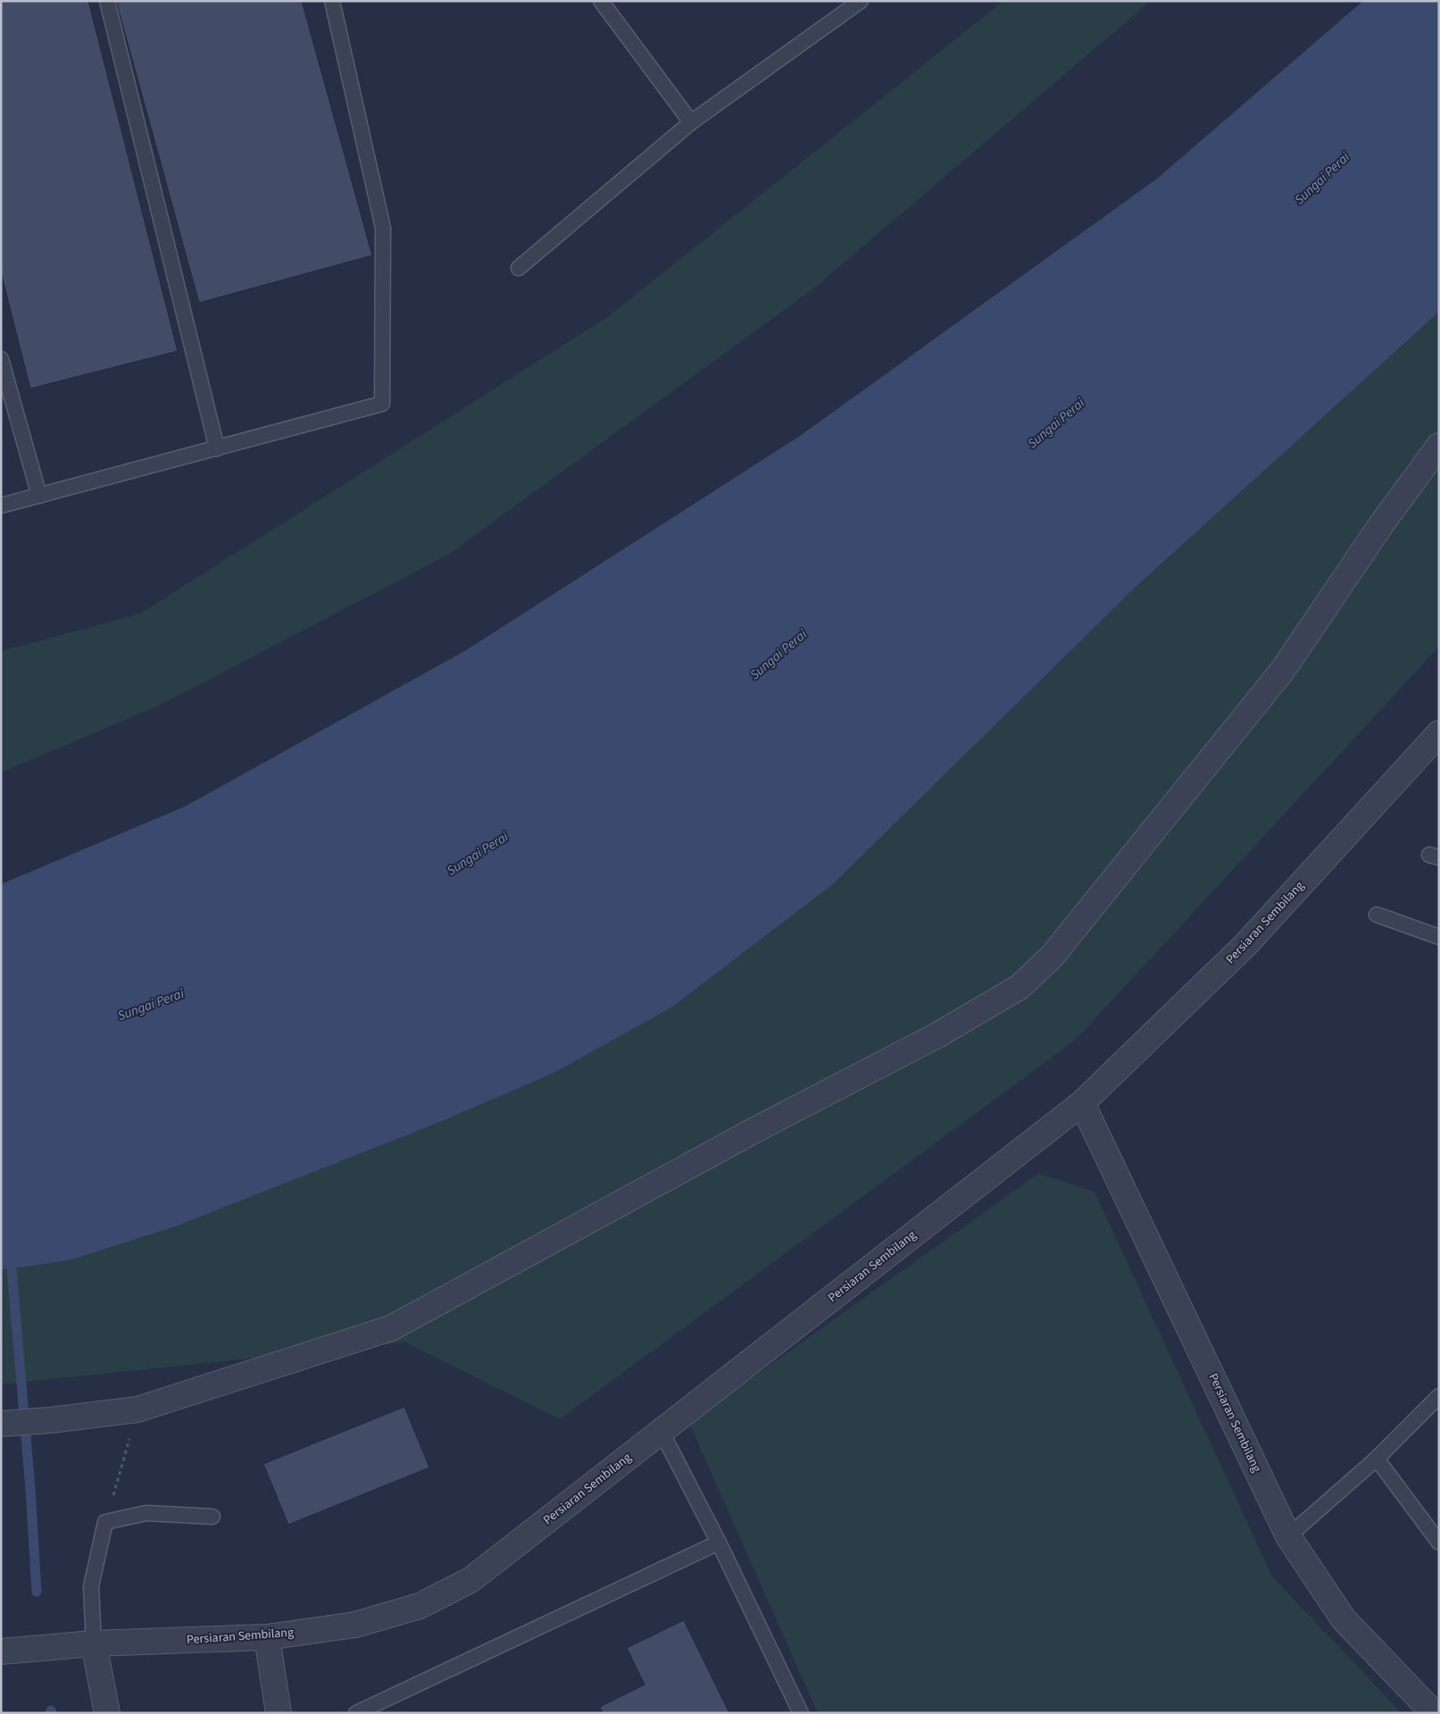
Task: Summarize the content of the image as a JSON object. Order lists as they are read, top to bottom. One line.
{"streets":{"street":["Persiaran Sembilang"]},"water":["Sungai Perai"]}
